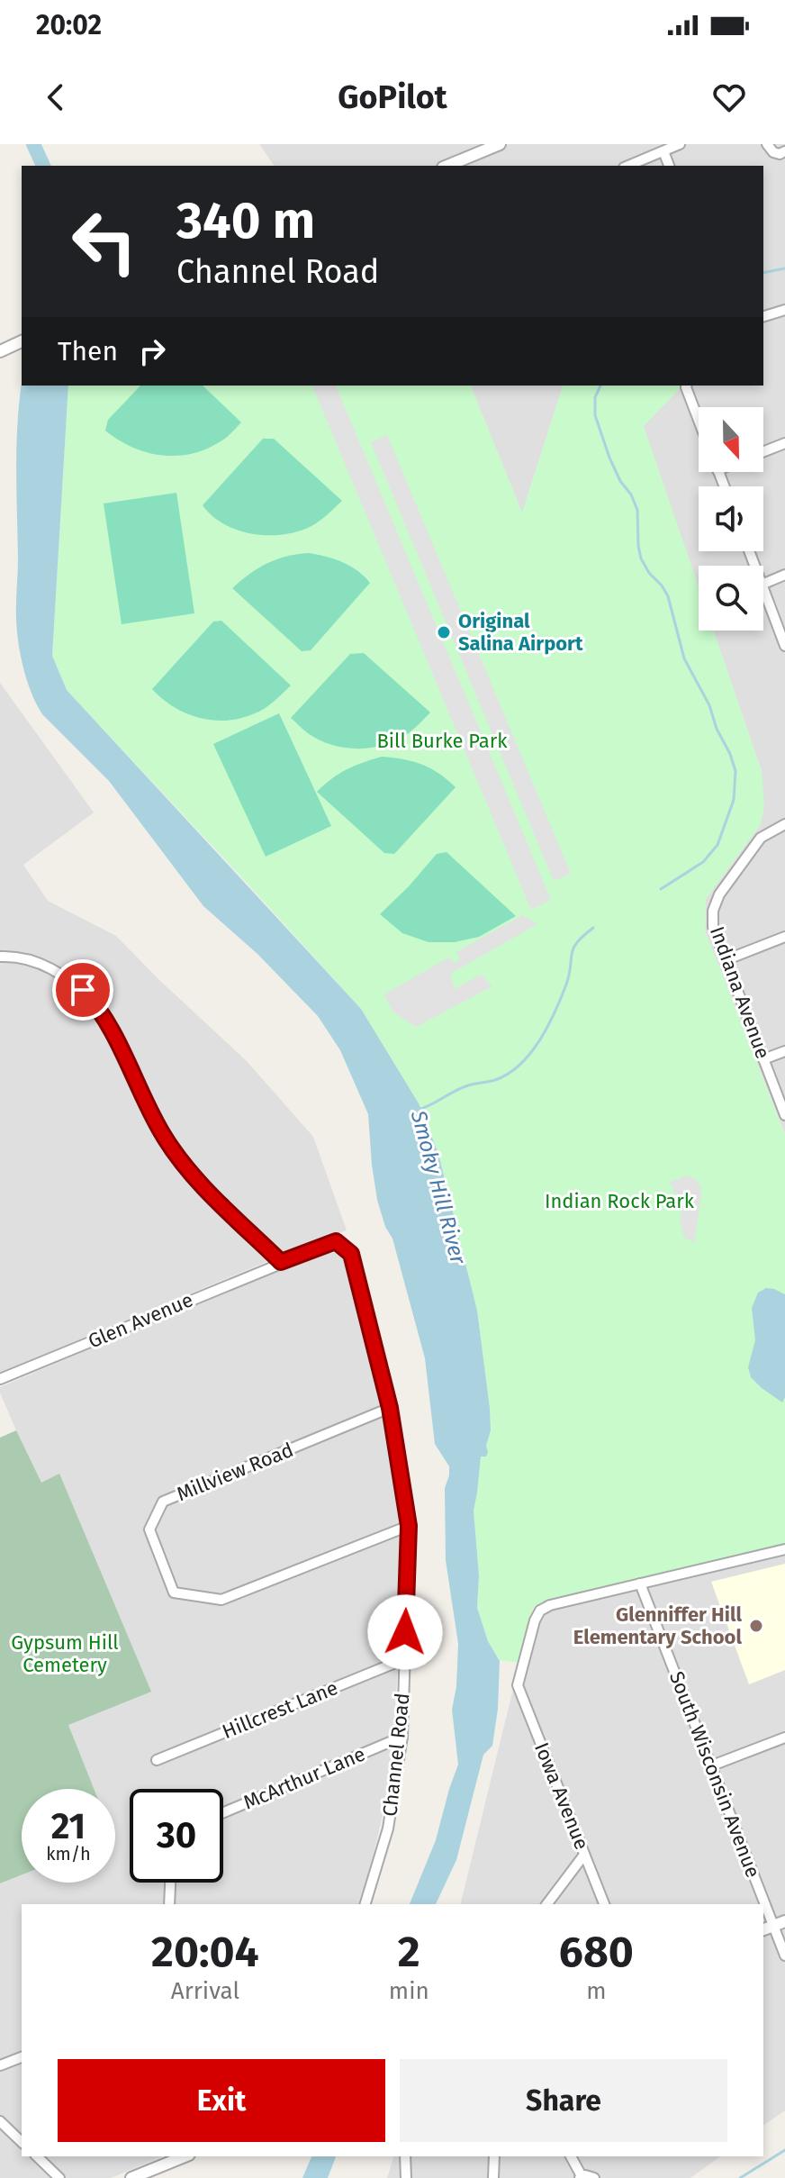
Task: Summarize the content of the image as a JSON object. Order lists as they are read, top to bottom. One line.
{"streets":{"street":["Indiana Avenue","Glen Avenue","Millview Road","Hillcrest Lane","Channel Road","South Wisconsin Avenue","McArthur Lane","Iowa Avenue"]},"crossings":[["Glen Avenue","Channel Road"],["Millview Road","Channel Road"],["Hillcrest Lane","Channel Road"],["Channel Road","McArthur Lane"],["South Wisconsin Avenue","Iowa Avenue"]],"water":["Smoky Hill River"],"parks":["Bill Burke Park","Indian Rock Park","Gypsum Hill Cemetery"],"places":["Original Salina Airport","Glenniffer Hill Elementary School"],"north":"bottom","page":{"status":"20:02","header":"GoPilot","turn":["340 m","Channel Road"],"then":"Then","speed":"21 km/h","limit":"30","eta":["20:04","Arrival","2","min","680","m"],"buttons":["Exit","Share"]}}
